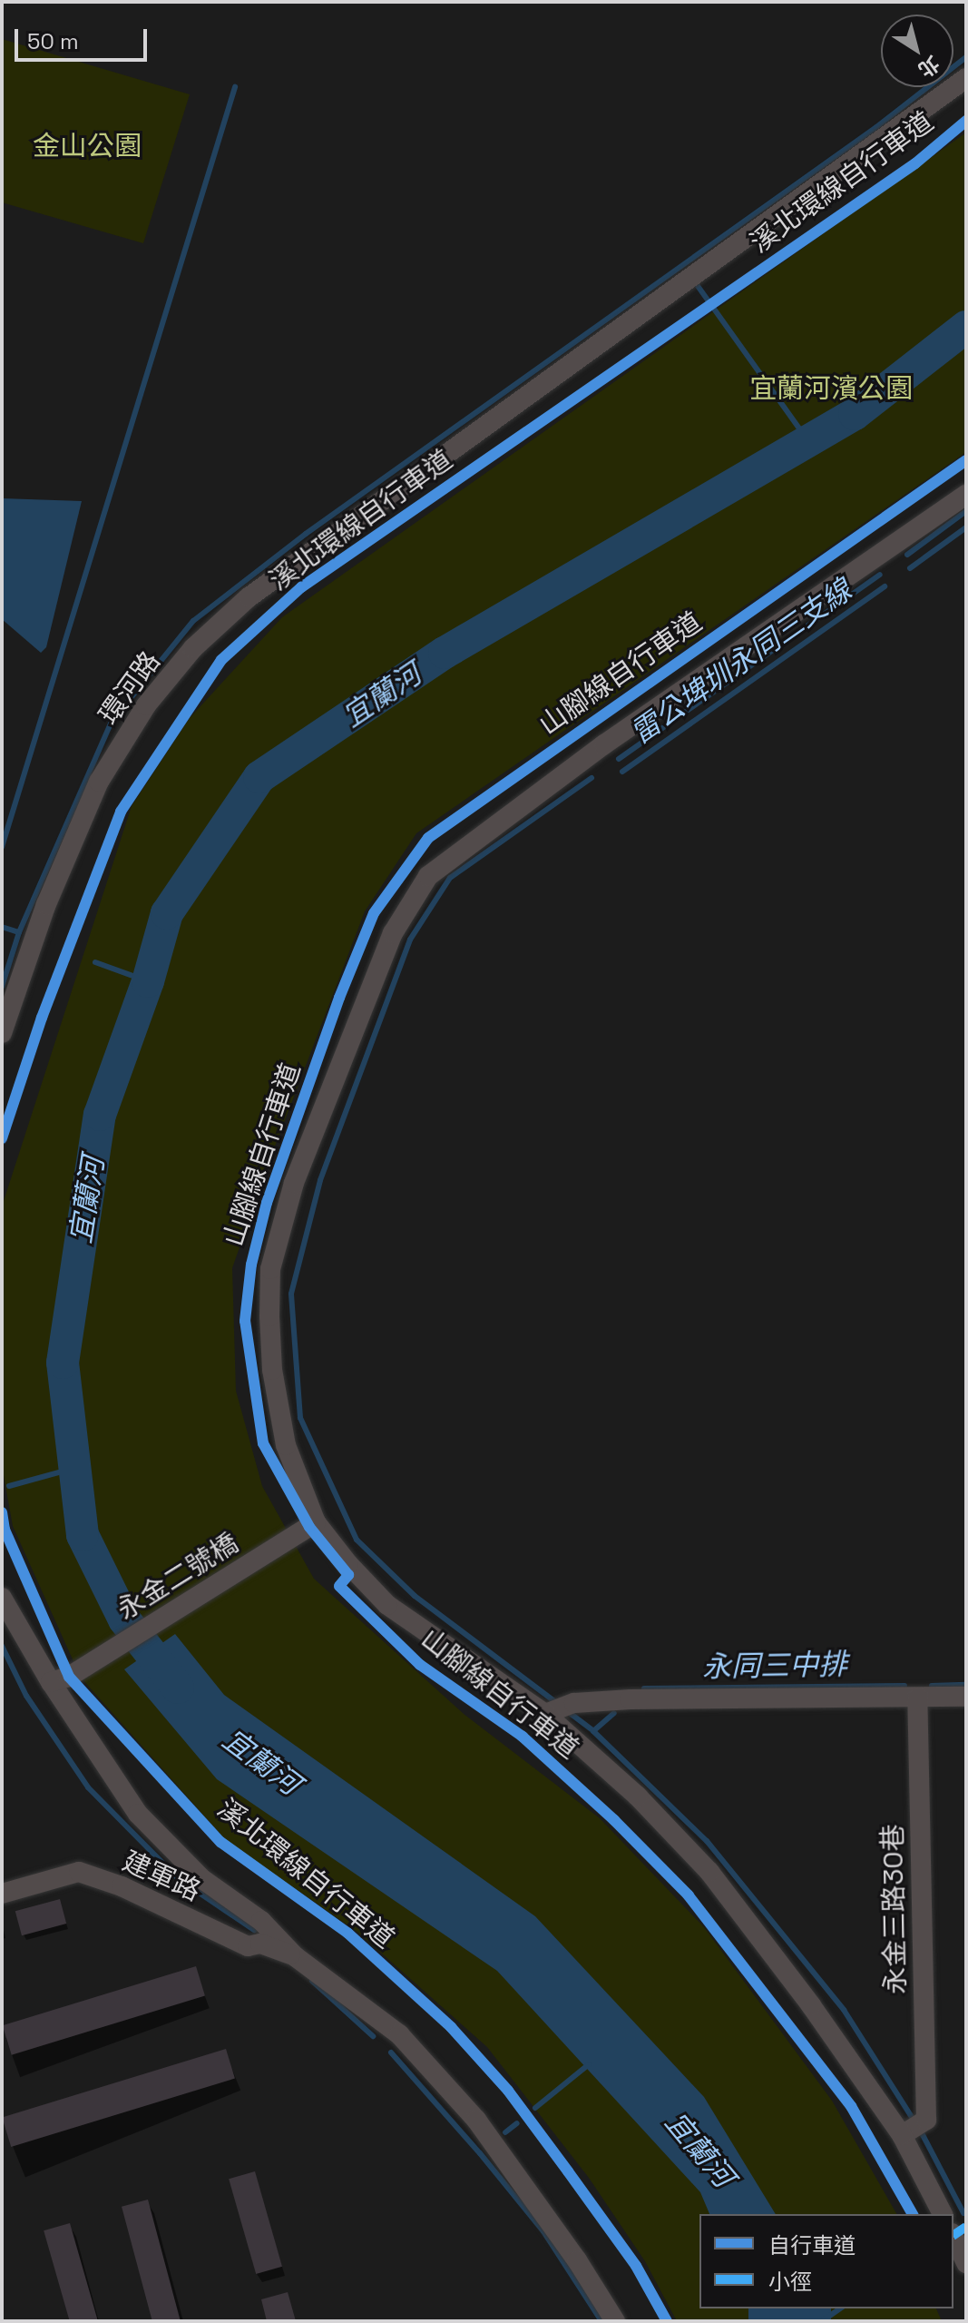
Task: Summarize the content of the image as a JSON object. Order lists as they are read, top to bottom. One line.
{"streets":{"street":["環河路","永金二號橋","建軍路","永金三路30巷"],"cycle path":["溪北環線自行車道","山腳線自行車道"]},"water":["雷公埤圳永同三支線","宜蘭河","永同三中排"],"parks":["金山公園","宜蘭河濱公園"],"legend":["自行車道","小徑"],"scale_bar":"50 m","north":"bottom right"}
